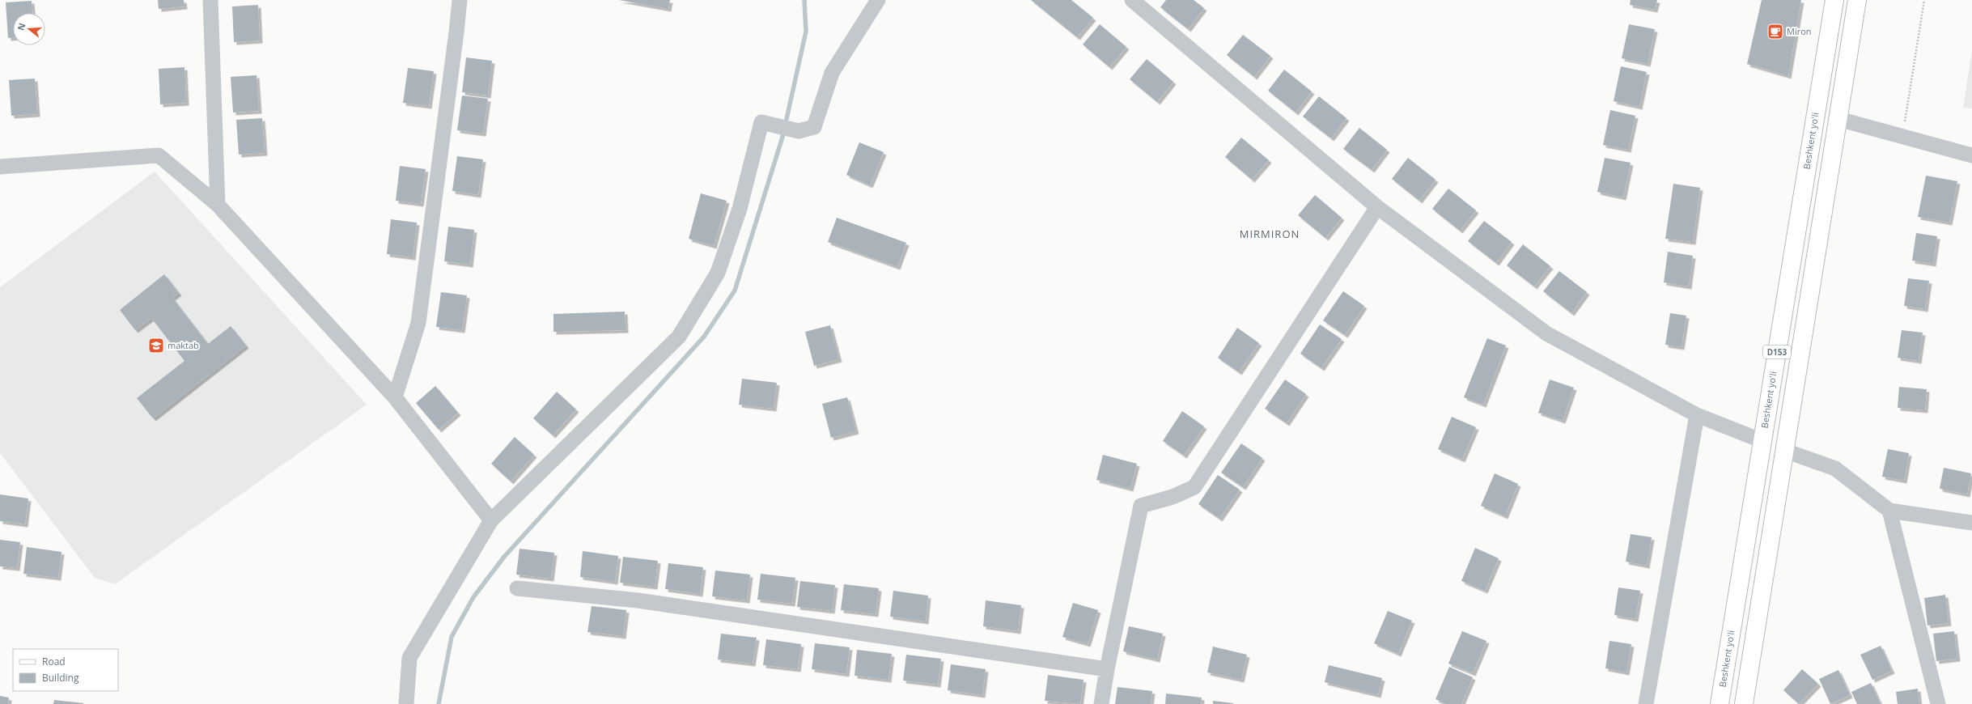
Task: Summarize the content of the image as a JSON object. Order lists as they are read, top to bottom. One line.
{"streets":{"main road":["Beshkent yoʻli","D153"]},"districts":["MIRMIRON"],"places":{"cafe":["Miron"],"school or university":["maktab"]},"legend":["Road","Building"],"north":"left"}
